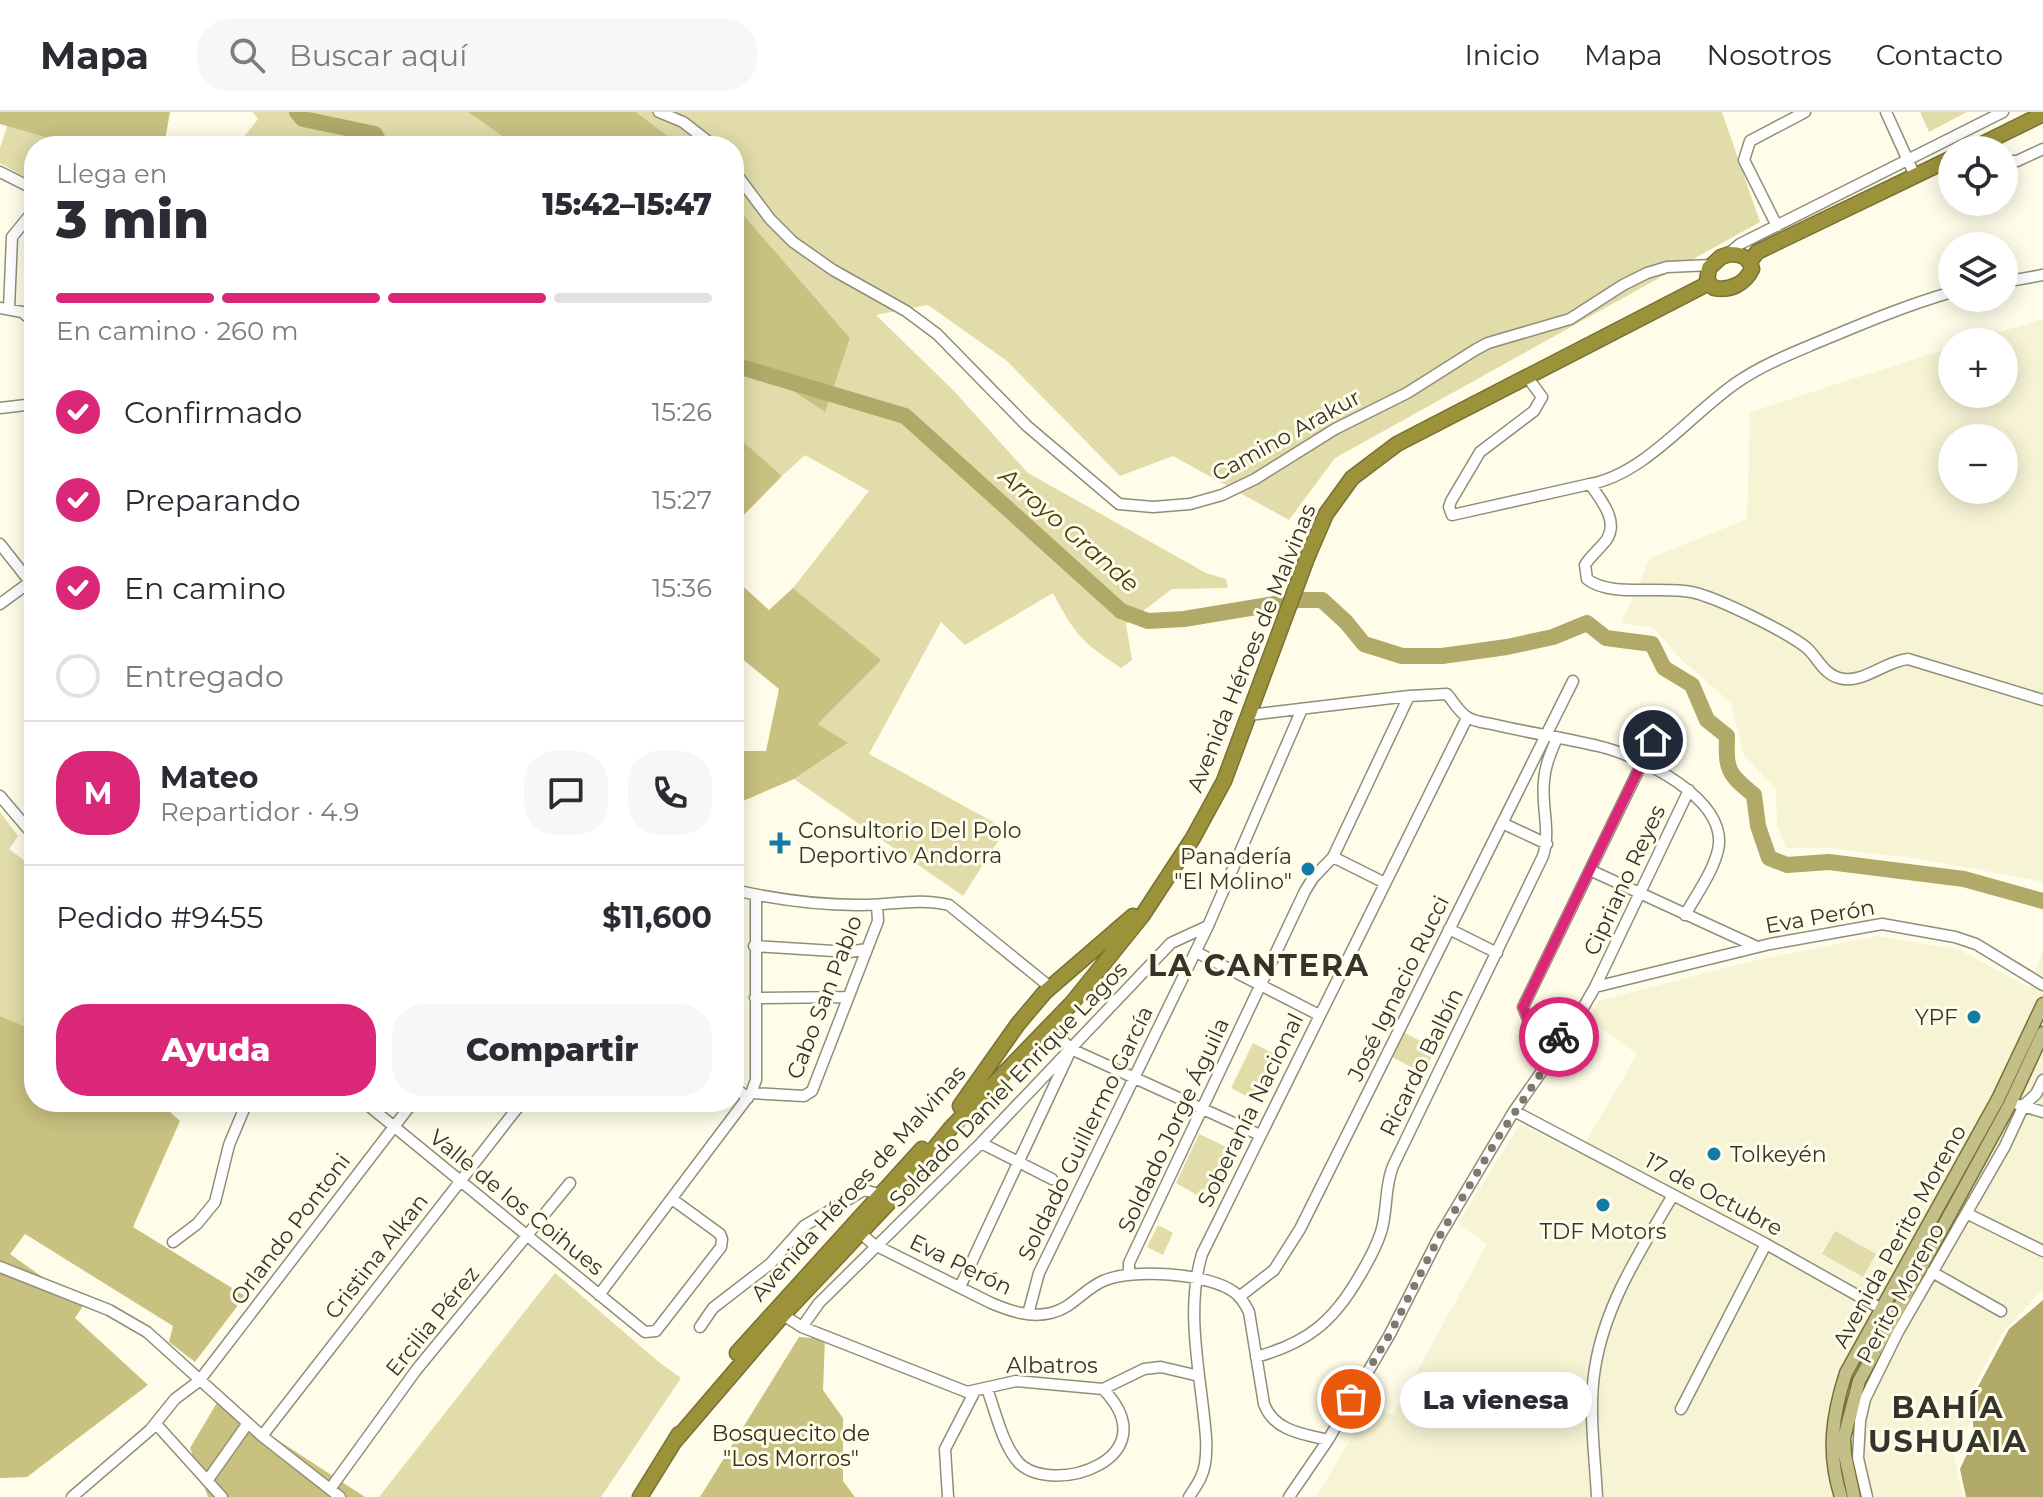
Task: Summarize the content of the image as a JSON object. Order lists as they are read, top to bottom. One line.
{"streets":{"highway":["Avenida Héroes de Malvinas"],"main road":["Avenida Perito Moreno"],"street":["Camino Arakur","Cipriano Reyes","Eva Perón","José Ignacio Rucci","Cabo San Pablo","Ricardo Balbín","Soldado Daniel Enrique Lagos","Soberanía Nacional","Soldado Jorge Águila","Soldado Guillermo García","17 de Octubre","Valle de los Coihues","Orlando Pontoni","Cristina Alkan","Perito Moreno","Ercilia Pérez","Albatros"]},"crossings":[["Camino Arakur","Avenida Héroes de Malvinas"],["Avenida Héroes de Malvinas","Eva Perón"],["Avenida Héroes de Malvinas","Albatros"],["Cipriano Reyes","Eva Perón"],["Cipriano Reyes","17 de Octubre"],["Eva Perón","José Ignacio Rucci"],["Eva Perón","Soldado Daniel Enrique Lagos"],["Eva Perón","Soberanía Nacional"],["Eva Perón","Soldado Jorge Águila"],["Eva Perón","Soldado Guillermo García"],["Soldado Daniel Enrique Lagos","Soldado Guillermo García"],["Soldado Daniel Enrique Lagos","Albatros"],["Soberanía Nacional","Albatros"],["17 de Octubre","Avenida Perito Moreno"],["Valle de los Coihues","Orlando Pontoni"],["Valle de los Coihues","Cristina Alkan"],["Valle de los Coihues","Ercilia Pérez"],["Avenida Perito Moreno","Perito Moreno"]],"districts":["LA CANTERA","BAHÍA USHUAIA"],"water":["Arroyo Grande"],"parks":["Bosquecito de \"Los Morros\""],"places":{"health":["Consultorio Del Polo Deportivo Andorra"],"other":["Panadería \"El Molino\"","YPF","Tolkeyén","TDF Motors","La vienesa"]},"page":{"header":"Mapa","search":"Buscar aquí","nav":["Inicio","Mapa","Nosotros","Contacto"],"map_buttons":["+","−"],"heading":["3 min","Llega en","15:42–15:47"],"panel":["Mateo","Repartidor · 4.9","Pedido #9455","$11,600"],"bar":"En camino · 260 m","list":[["Confirmado","15:26"],["Preparando","15:27"],["En camino","15:36"],"Entregado"],"round":"M","buttons":["Ayuda","Compartir"],"bubble":"La vienesa"}}
